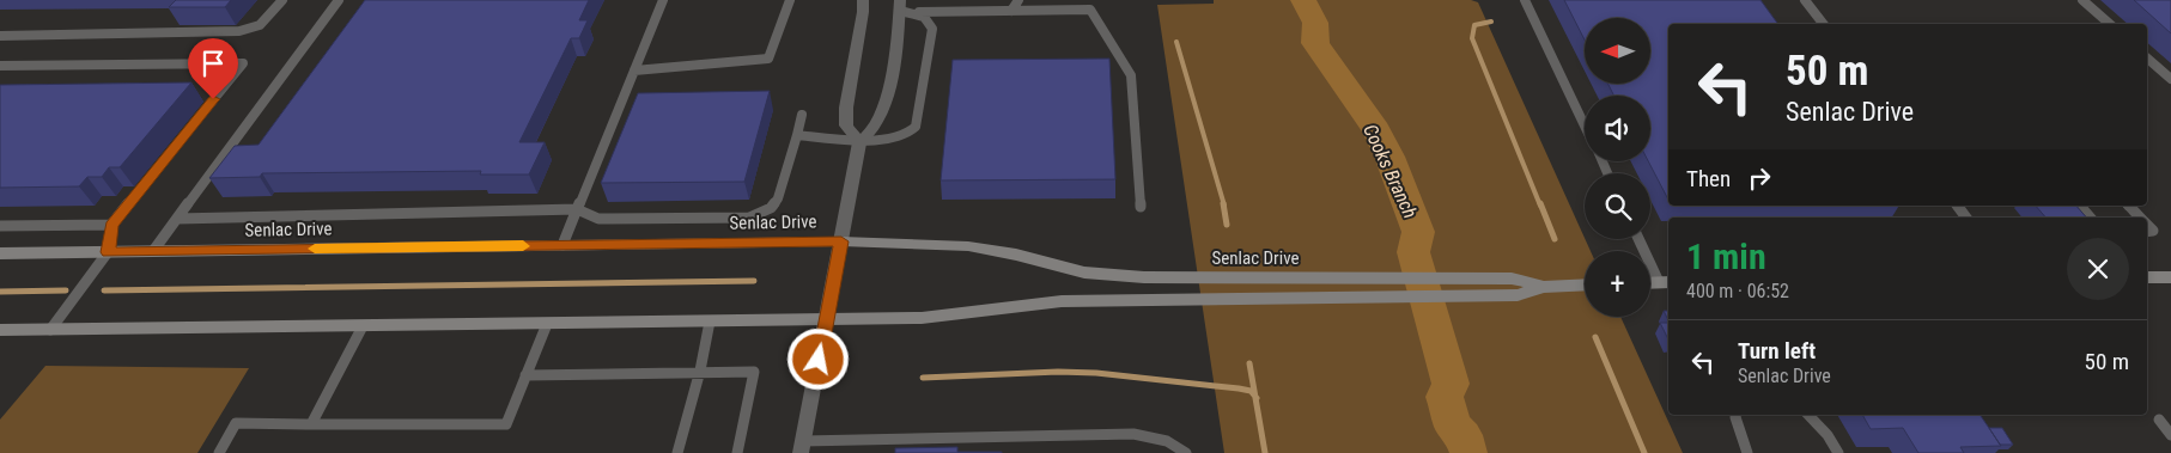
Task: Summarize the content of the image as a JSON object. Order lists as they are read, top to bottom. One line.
{"streets":{"street":["Senlac Drive"]},"water":["Cooks Branch"],"north":"left","page":{"map_buttons":"+","turn":["50 m","Senlac Drive"],"then":"Then","heading":["1 min","400 m · 06:52"],"list":[{"name":"Turn left","note":"Senlac Drive","value":"50 m"}]}}
